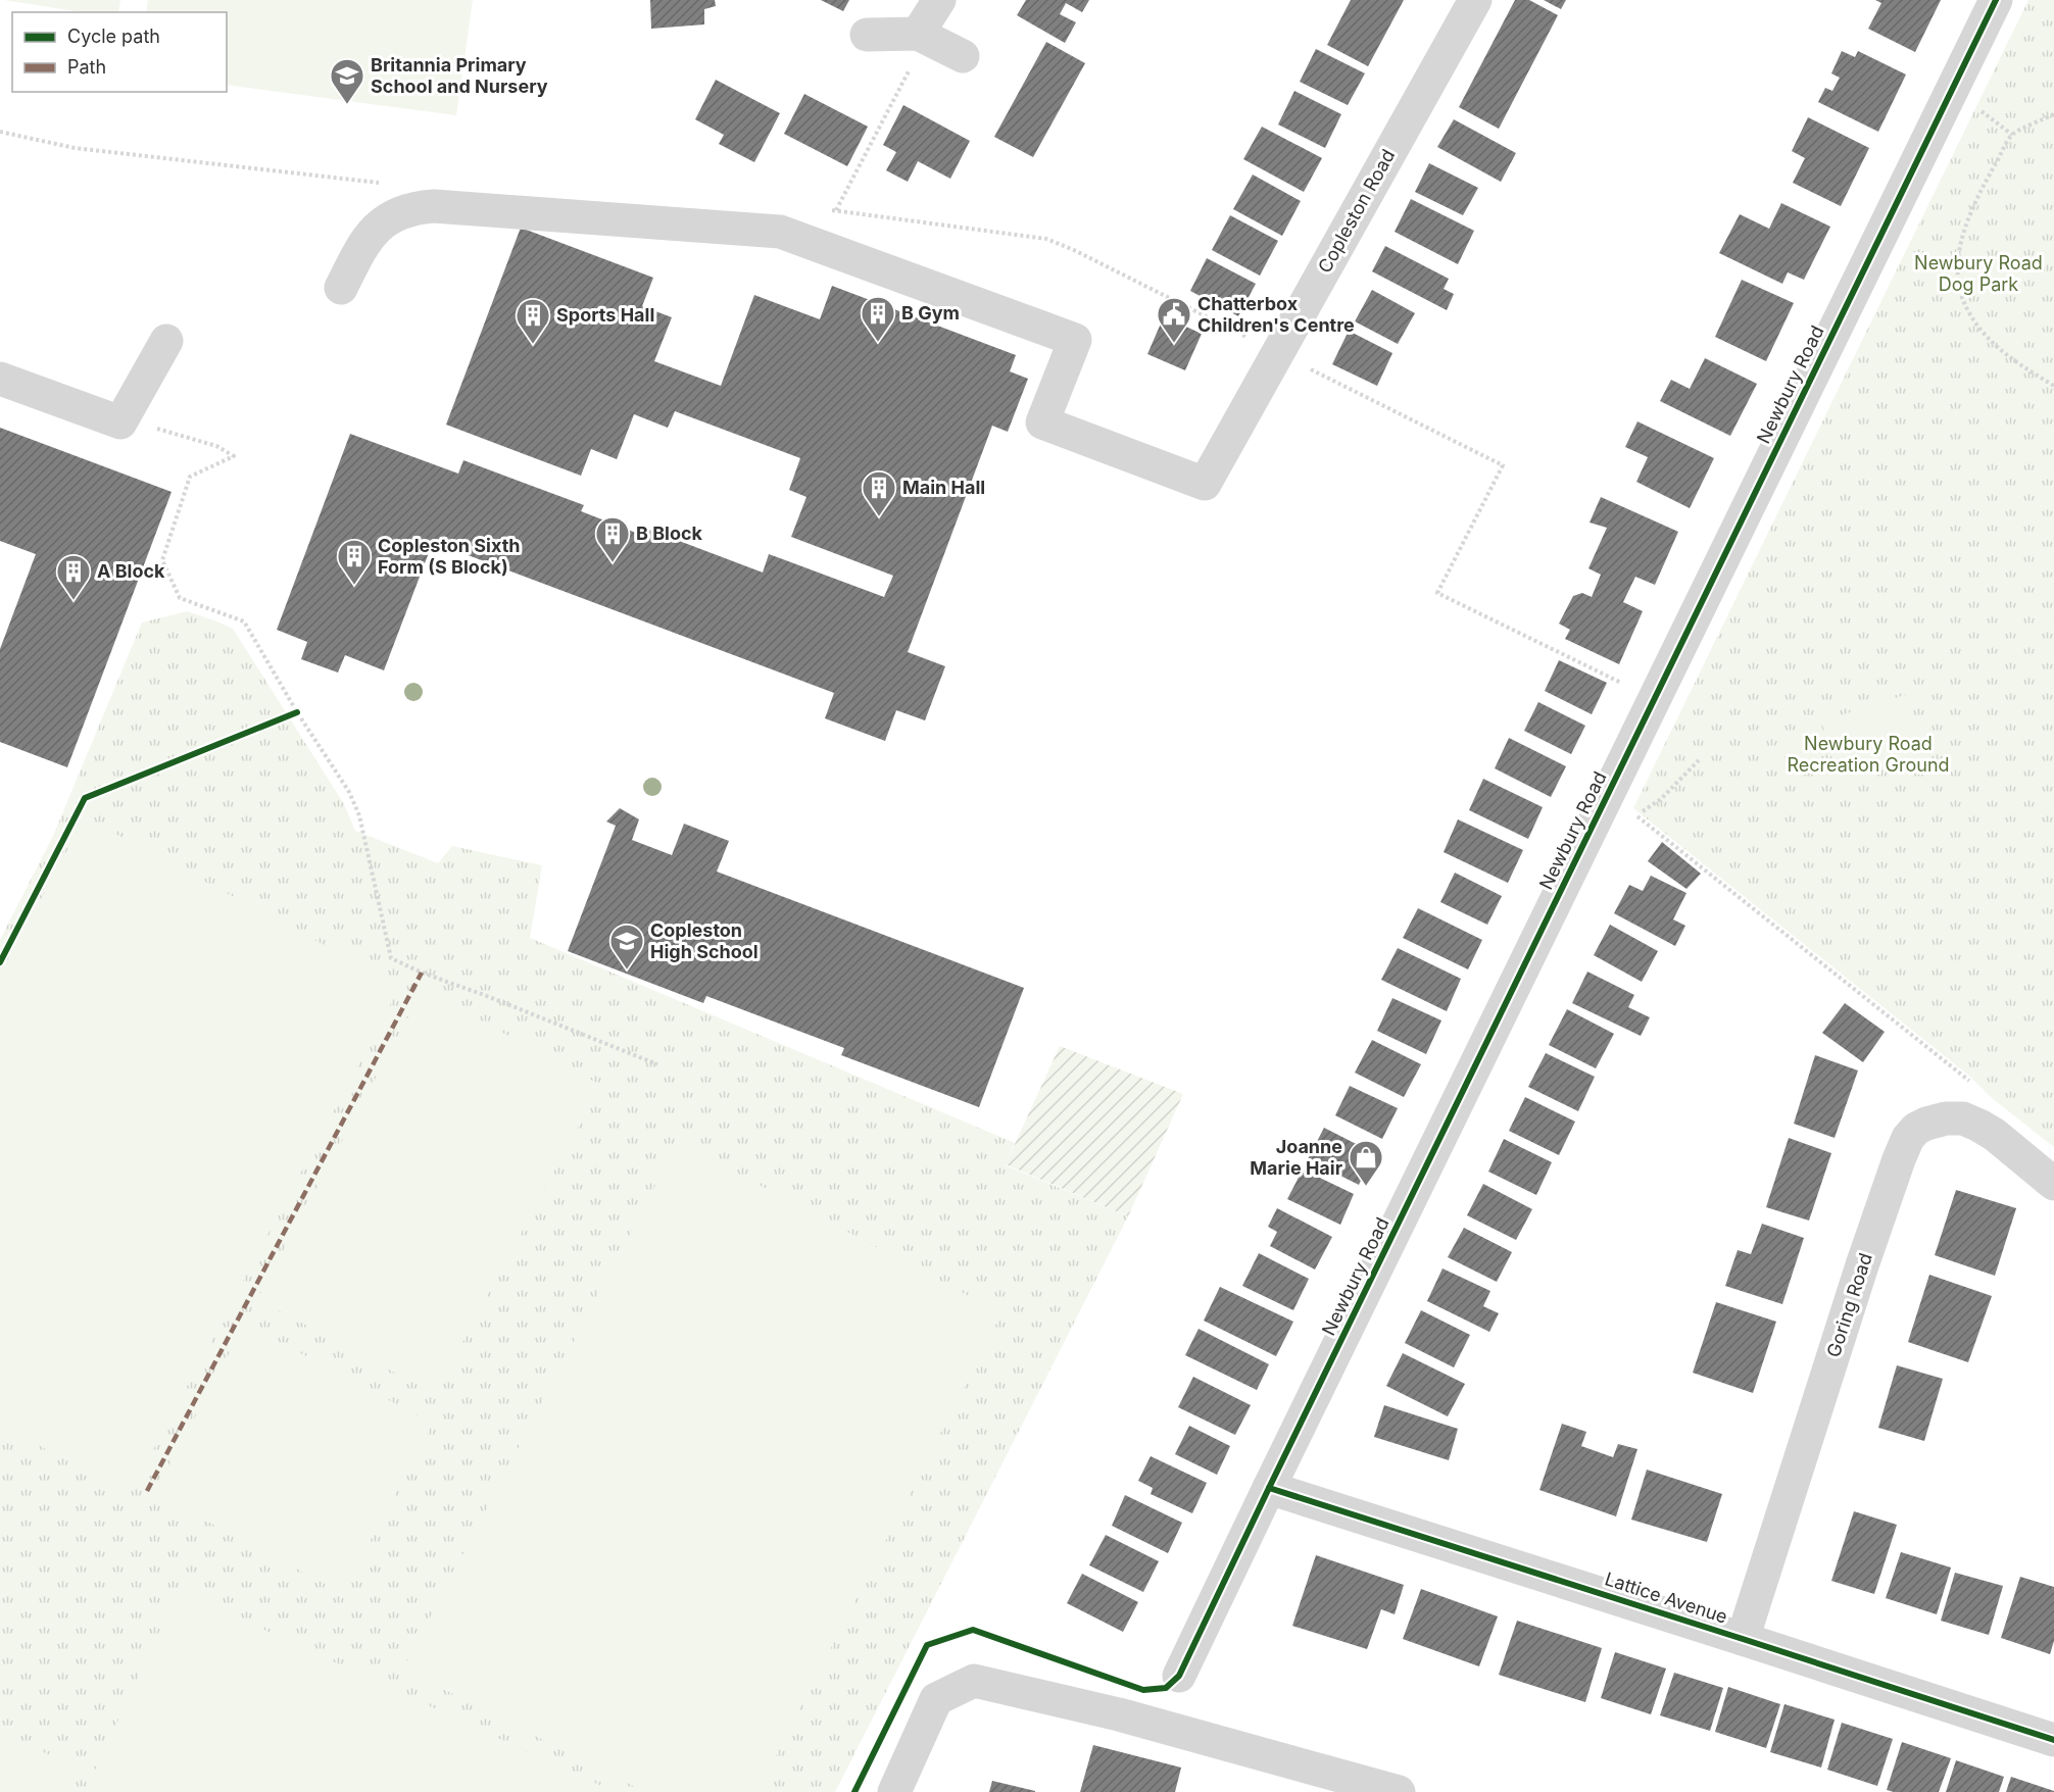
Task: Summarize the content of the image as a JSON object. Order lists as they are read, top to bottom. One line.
{"streets":{"street":["Copleston Road","Newbury Road","Goring Road","Lattice Avenue"]},"crossings":[["Newbury Road","Lattice Avenue"],["Goring Road","Lattice Avenue"]],"parks":["Newbury Road Dog Park","Newbury Road Recreation Ground"],"places":{"school or university":["Britannia Primary School and Nursery","Copleston High School"],"building":["B Gym","Sports Hall","Main Hall","B Block","Copleston Sixth Form (S Block)","A Block"],"public building":["Chatterbox Children's Centre"],"shop":["Joanne Marie Hair"]},"legend":["Cycle path","Path"]}
